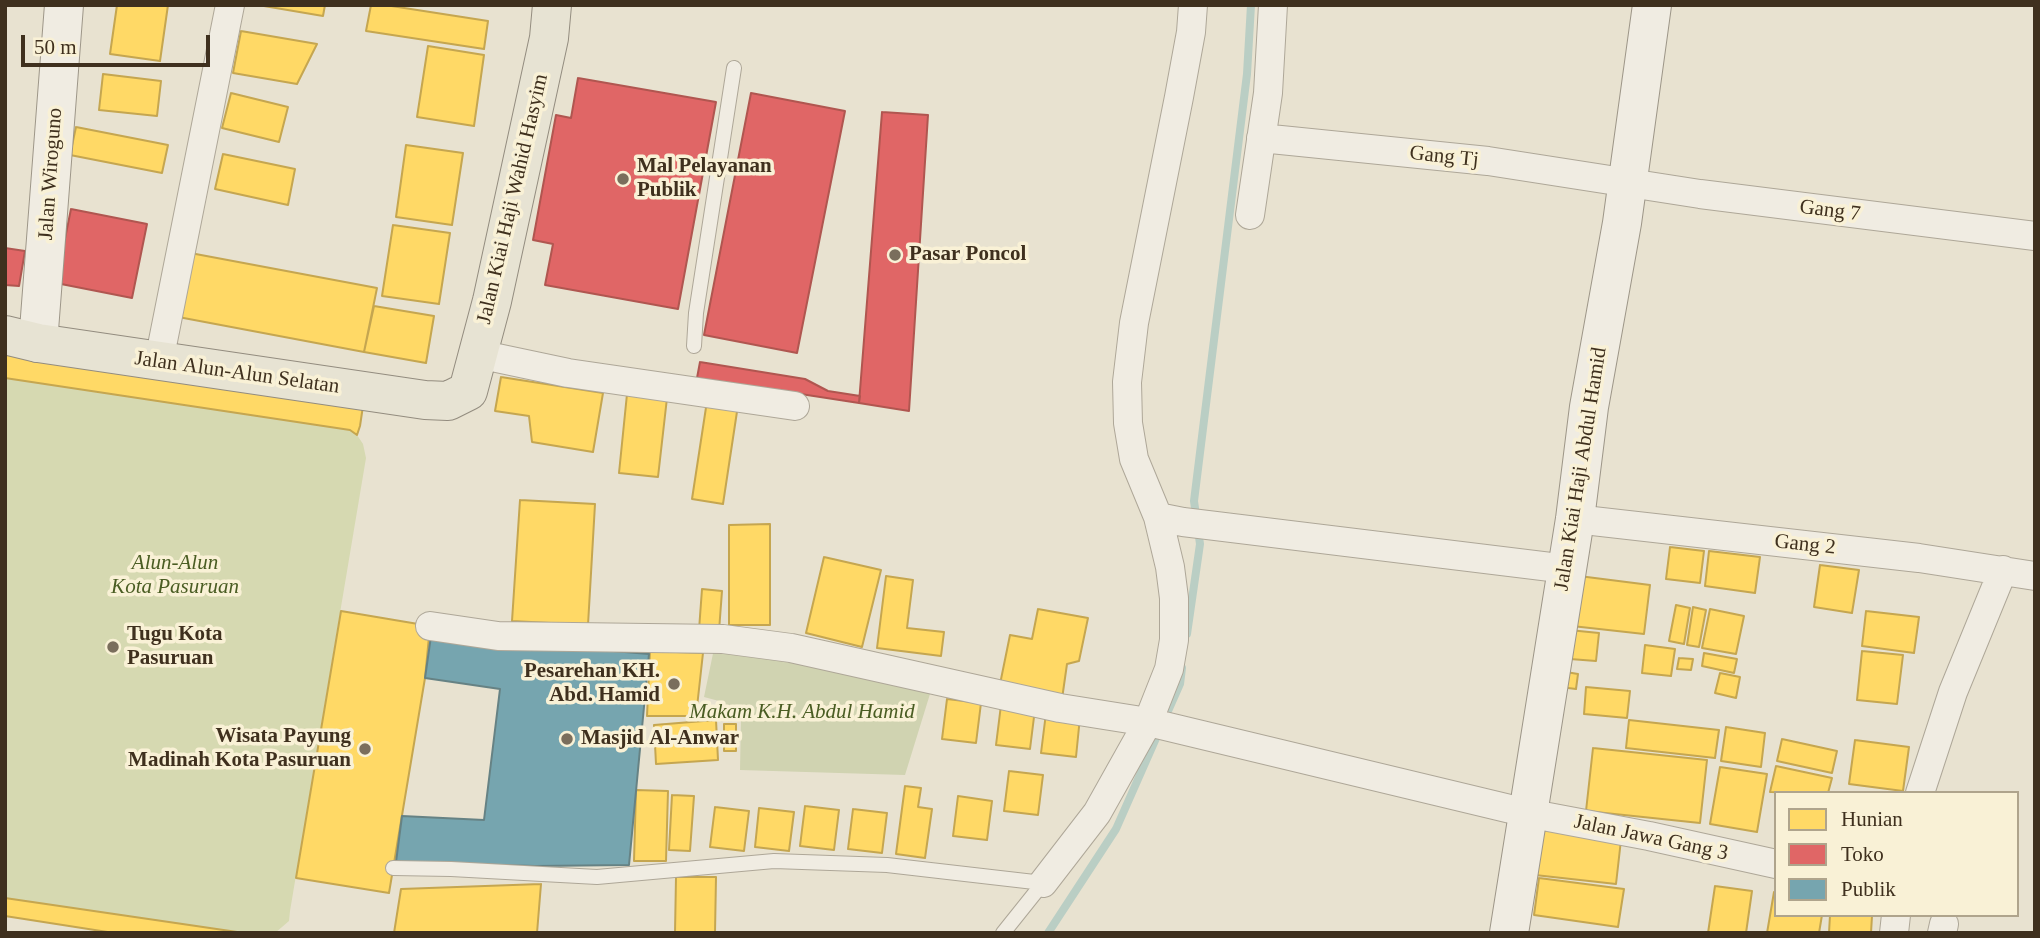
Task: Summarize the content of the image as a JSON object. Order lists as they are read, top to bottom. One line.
{"streets":{"main road":["Jalan Kiai Haji Wahid Hasyim","Jalan Alun-Alun Selatan"],"street":["Gang Tj","Jalan Wiroguno","Gang 7","Jalan Kiai Haji Abdul Hamid","Gang 2","Jalan Jawa Gang 3"]},"crossings":[["Gang Tj","Gang 7"],["Gang Tj","Jalan Kiai Haji Abdul Hamid"],["Jalan Wiroguno","Jalan Alun-Alun Selatan"],["Jalan Kiai Haji Wahid Hasyim","Jalan Alun-Alun Selatan"],["Gang 7","Jalan Kiai Haji Abdul Hamid"],["Jalan Kiai Haji Abdul Hamid","Gang 2"],["Jalan Kiai Haji Abdul Hamid","Jalan Jawa Gang 3"]],"parks":["Alun-Alun Kota Pasuruan","Makam K.H. Abdul Hamid"],"places":["Mal Pelayanan Publik","Pasar Poncol","Tugu Kota Pasuruan","Pesarehan KH. Abd. Hamid","Masjid Al-Anwar","Wisata Payung Madinah Kota Pasuruan"],"legend":["Hunian","Toko","Publik"],"scale_bar":"50 m"}
